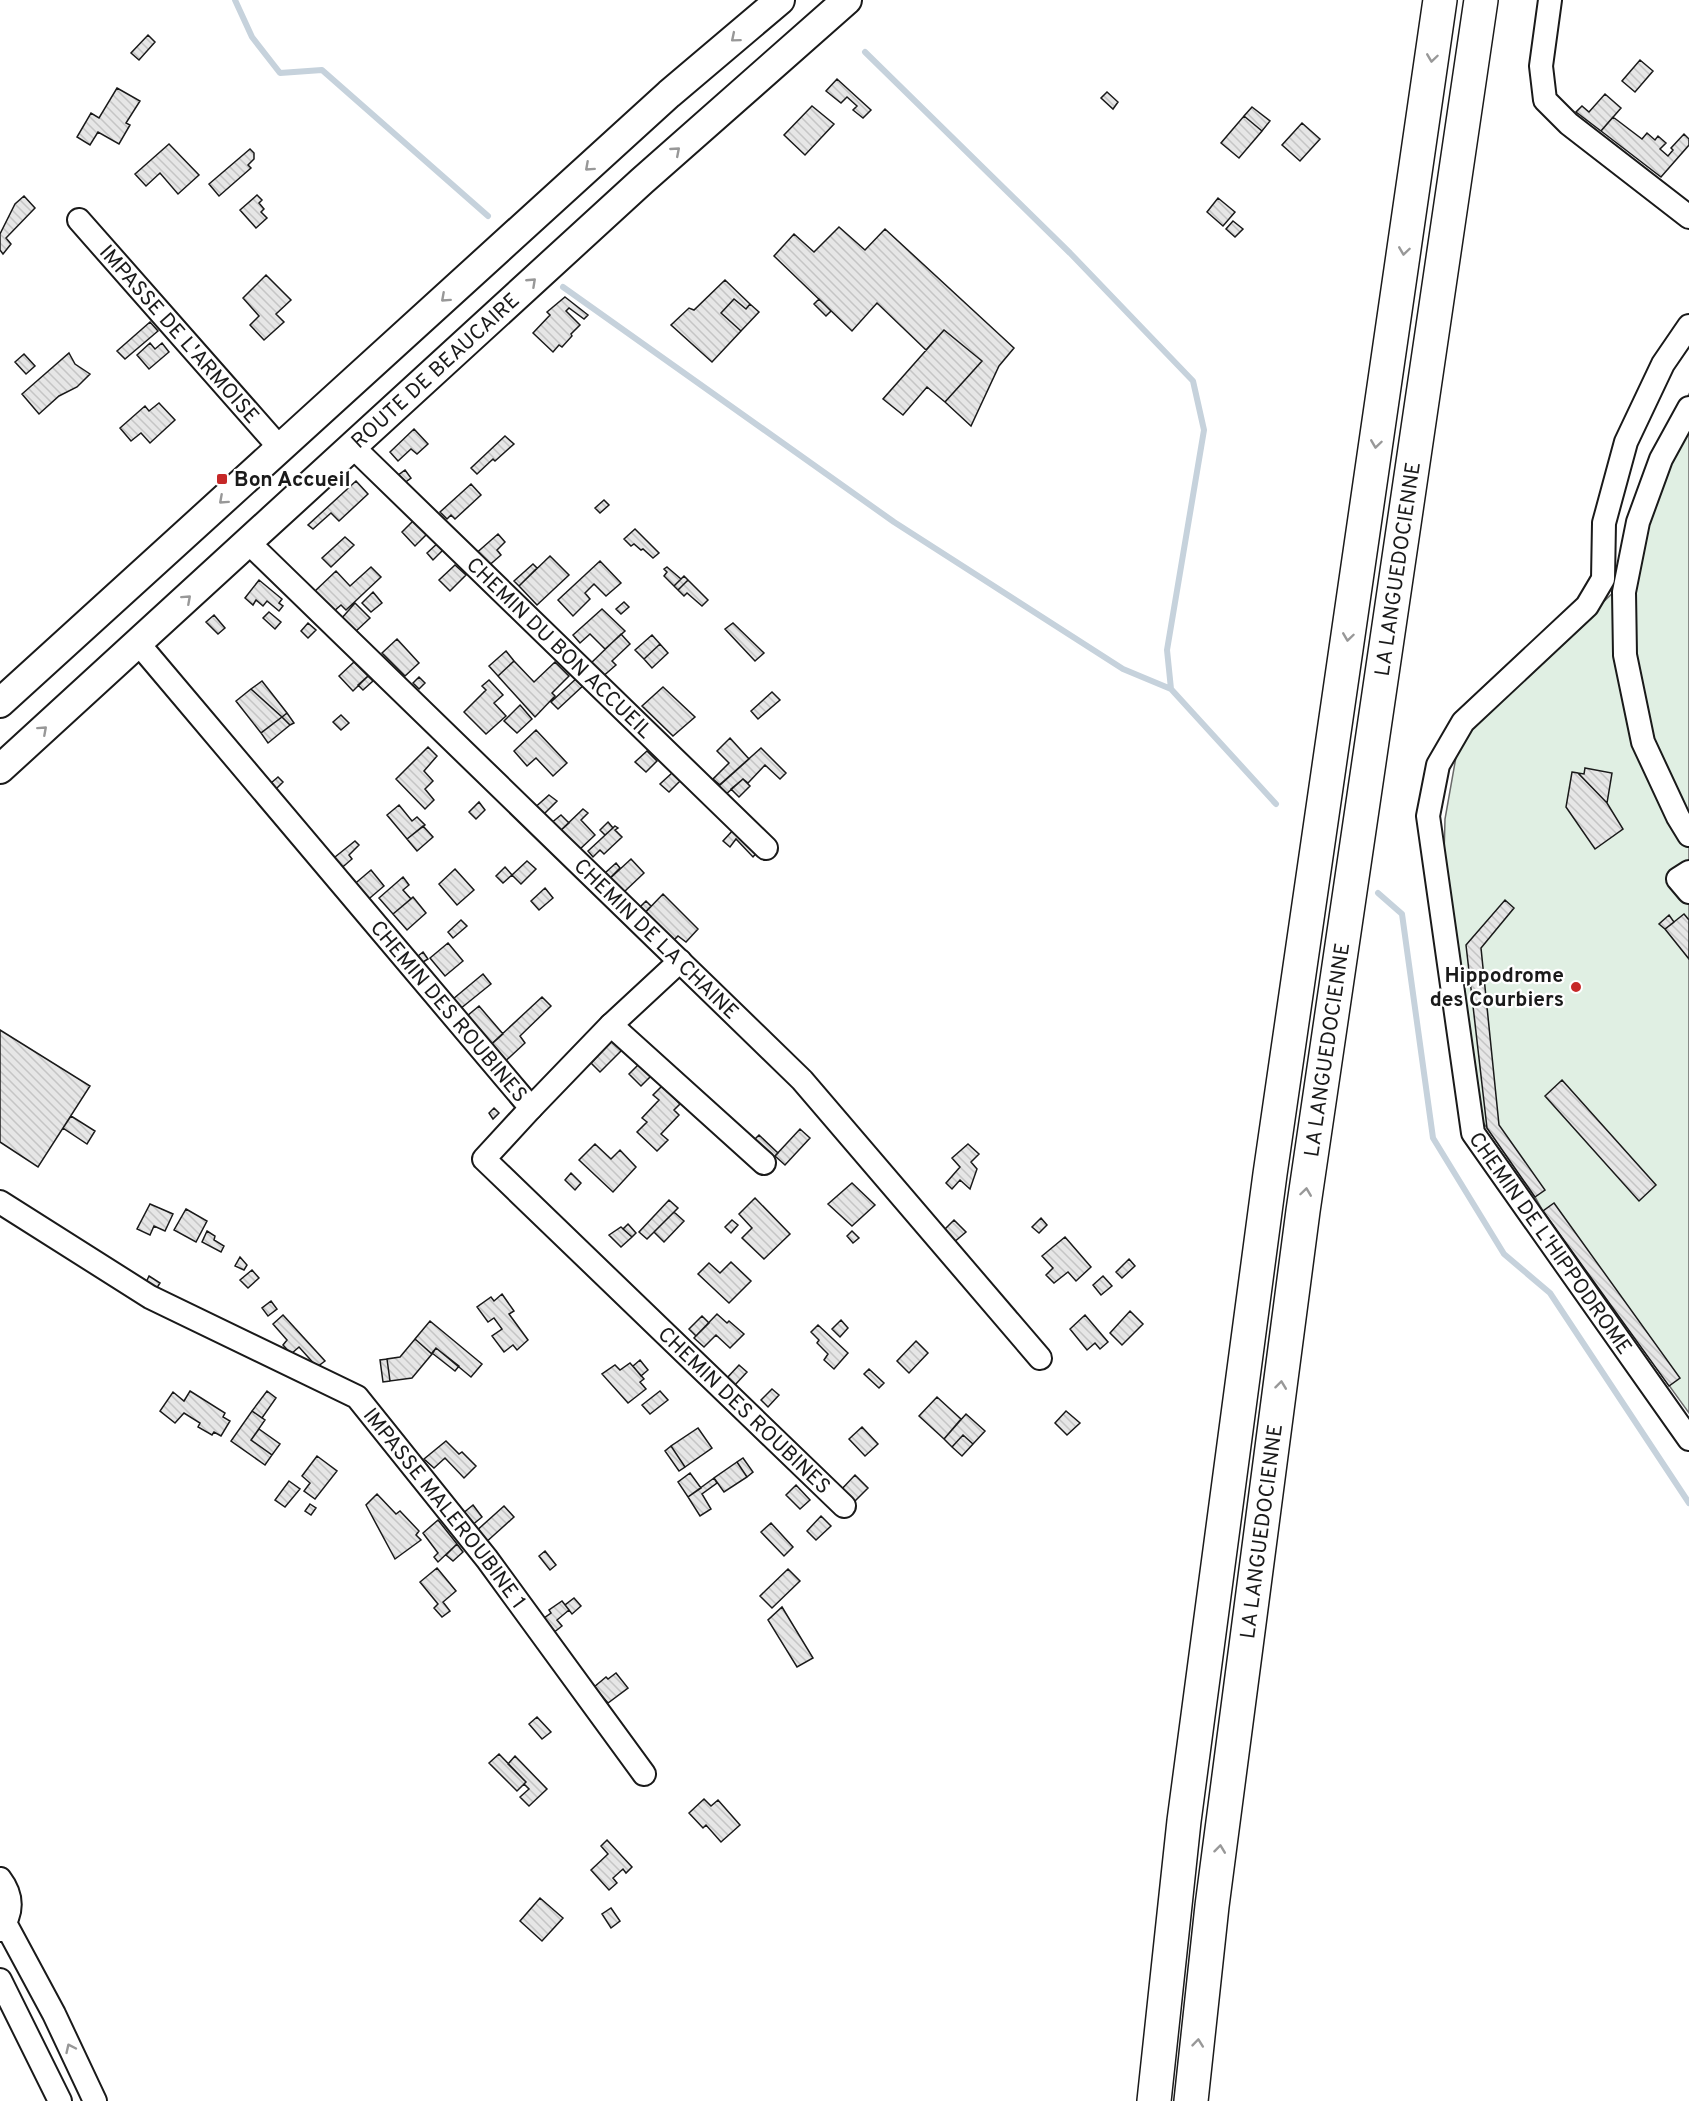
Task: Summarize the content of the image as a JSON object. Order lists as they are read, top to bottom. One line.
{"streets":{"highway":["LA LANGUEDOCIENNE"],"main road":["ROUTE DE BEAUCAIRE"],"street":["IMPASSE DE L'ARMOISE","CHEMIN DU BON ACCUEIL","CHEMIN DE LA CHAINE","CHEMIN DES ROUBINES","CHEMIN DE L'HIPPODROME","IMPASSE MALEROUBINE 1"]},"crossings":[["ROUTE DE BEAUCAIRE","CHEMIN DU BON ACCUEIL"],["ROUTE DE BEAUCAIRE","CHEMIN DE LA CHAINE"],["ROUTE DE BEAUCAIRE","CHEMIN DES ROUBINES"]],"places":{"transit":["Bon Accueil"],"other":["Hippodrome des Courbiers"]}}
